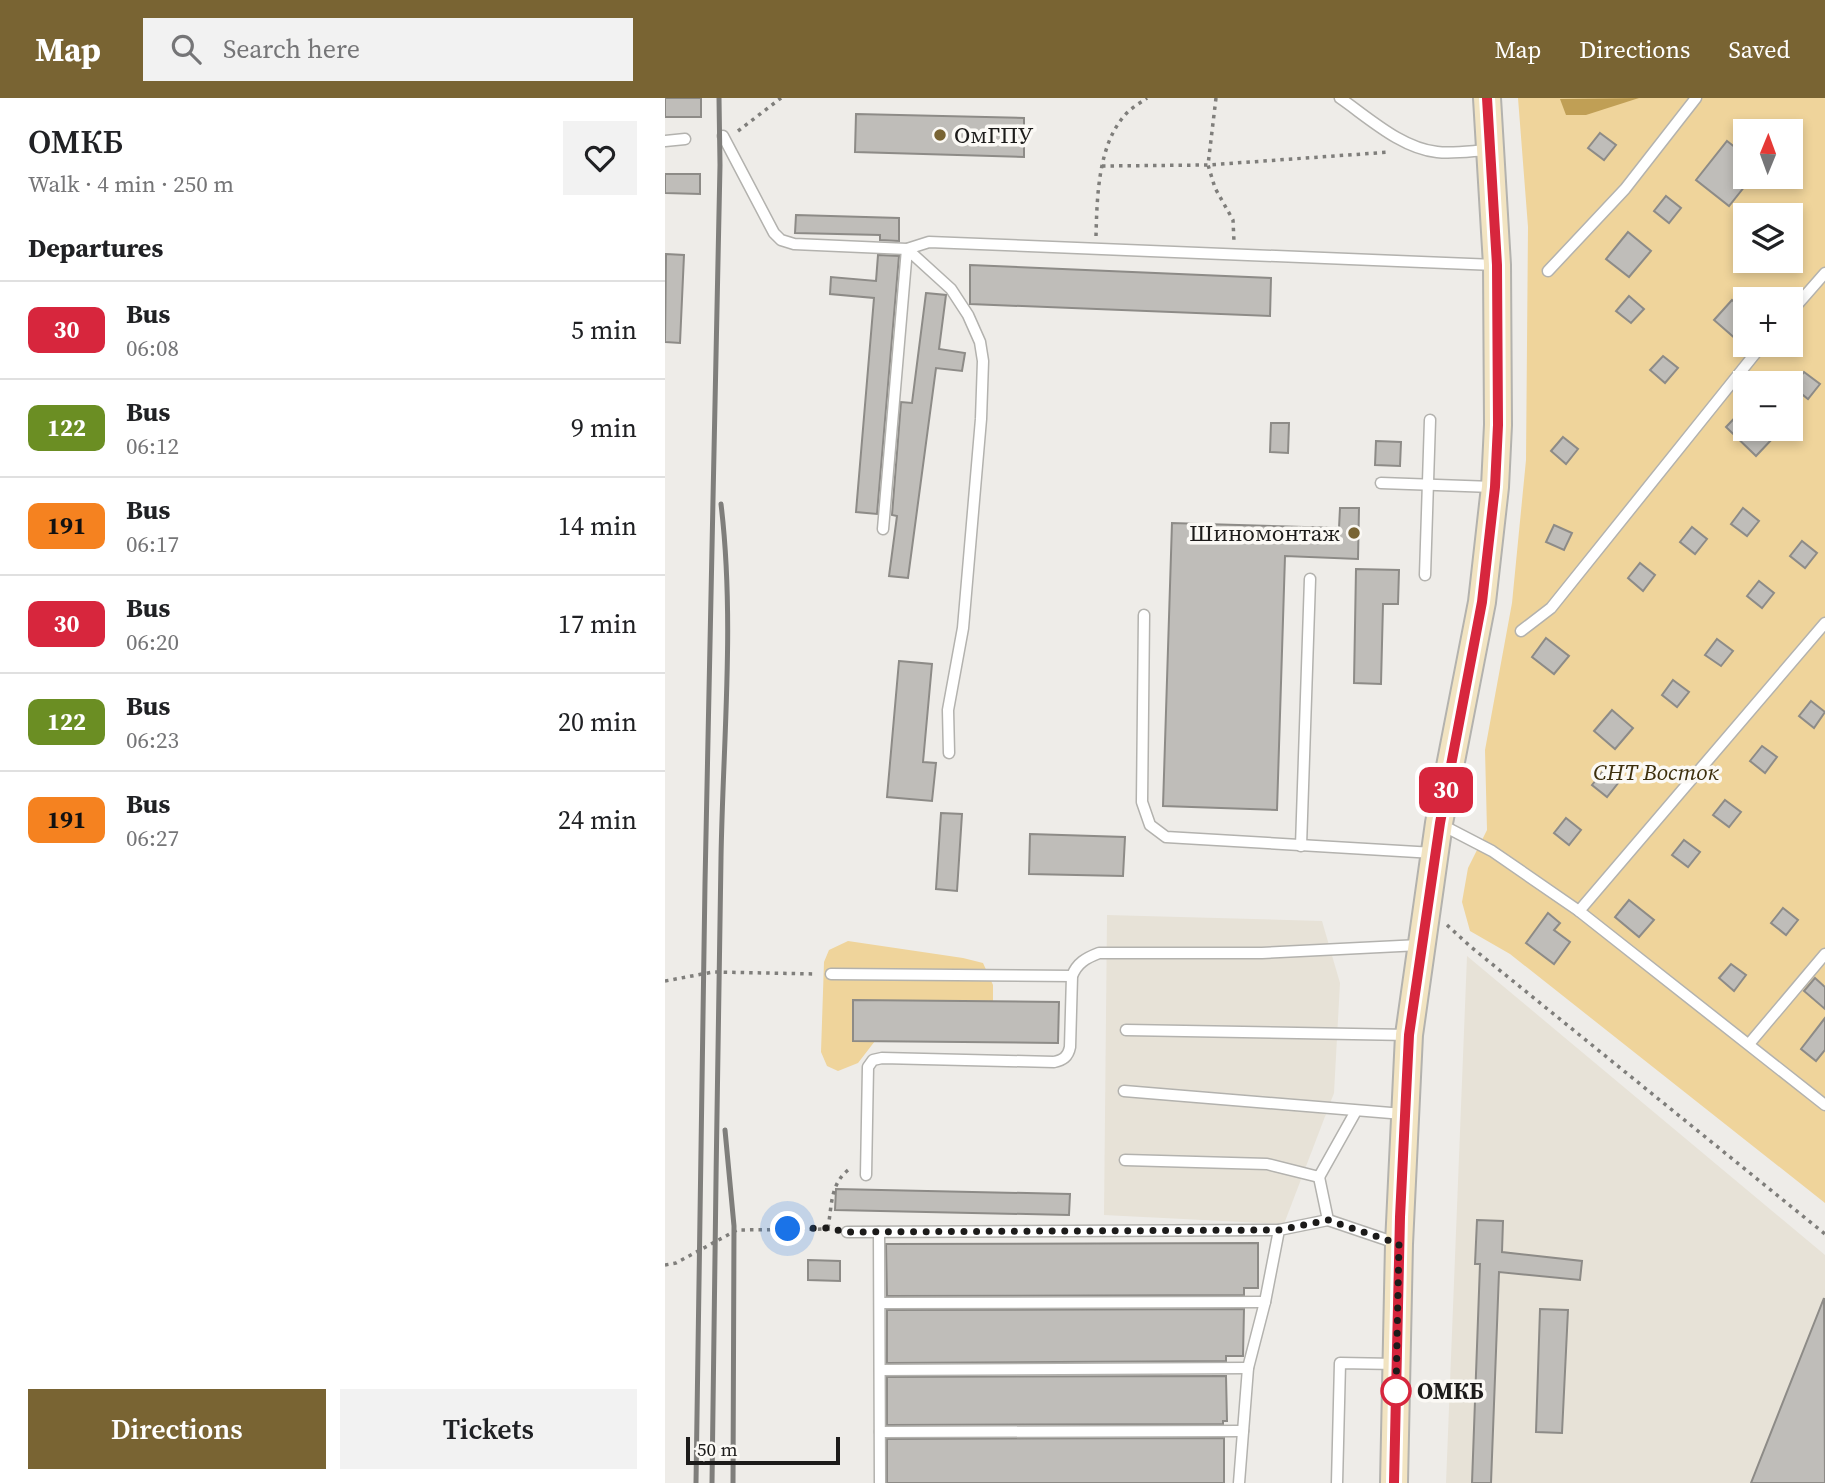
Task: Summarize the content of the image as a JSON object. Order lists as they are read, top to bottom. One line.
{"parks":["СНТ Восток"],"places":["ОмГПУ","Шиномонтаж","ОМКБ"],"lines":["bus line 30"],"scale_bar":"50 m","north":"top","page":{"header":"Map","search":"Search here","nav":["Map","Directions","Saved"],"heading":[["ОМКБ","Walk · 4 min · 250 m"],"Departures"],"on_map":"30","map_buttons":["+","−"],"list":[{"mark":"30","name":"Bus","note":"06:08","value":"5 min"},{"mark":"122","name":"Bus","note":"06:12","value":"9 min"},{"mark":"191","name":"Bus","note":"06:17","value":"14 min"},{"mark":"30","name":"Bus","note":"06:20","value":"17 min"},{"mark":"122","name":"Bus","note":"06:23","value":"20 min"},{"mark":"191","name":"Bus","note":"06:27","value":"24 min"}],"buttons":["Directions","Tickets"],"scale":"50 m"}}
